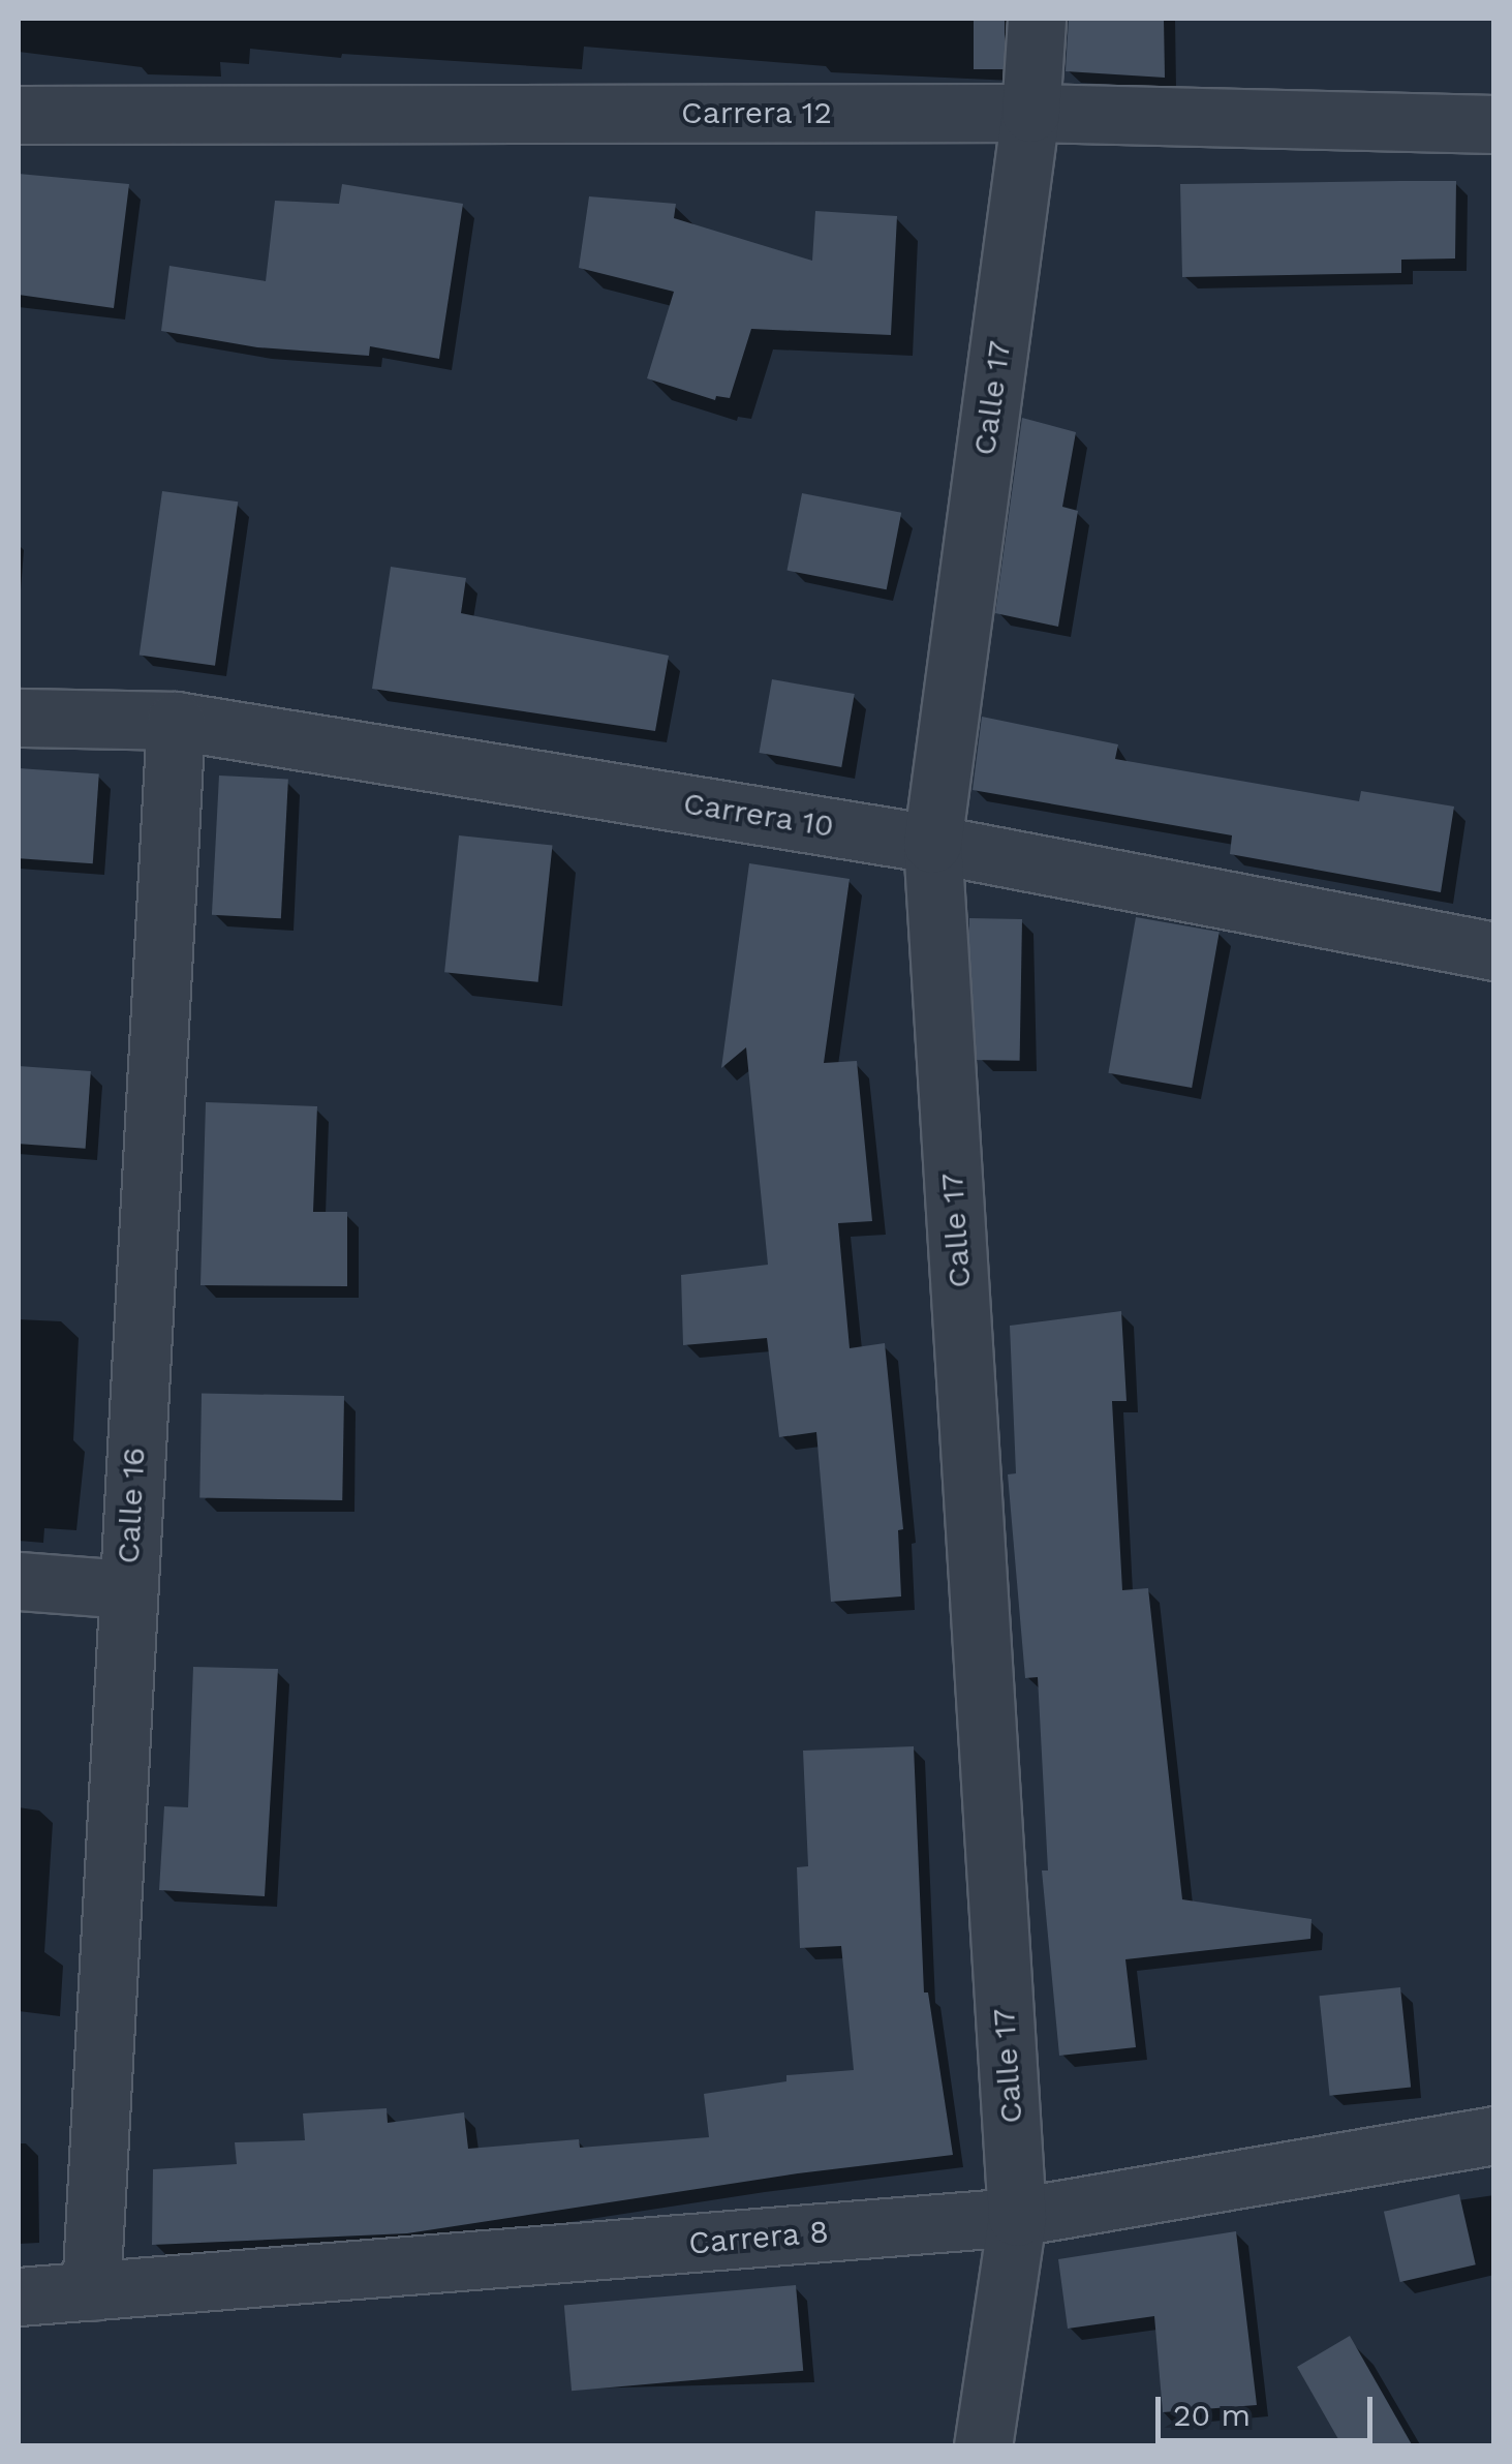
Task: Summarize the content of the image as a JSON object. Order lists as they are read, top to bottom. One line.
{"streets":{"street":["Carrera 12","Calle 17","Carrera 10","Calle 16","Carrera 8"]},"crossings":[["Carrera 12","Calle 17"],["Calle 17","Carrera 10"],["Calle 17","Carrera 8"],["Carrera 10","Calle 16"],["Calle 16","Carrera 8"]],"scale_bar":"20 m"}
